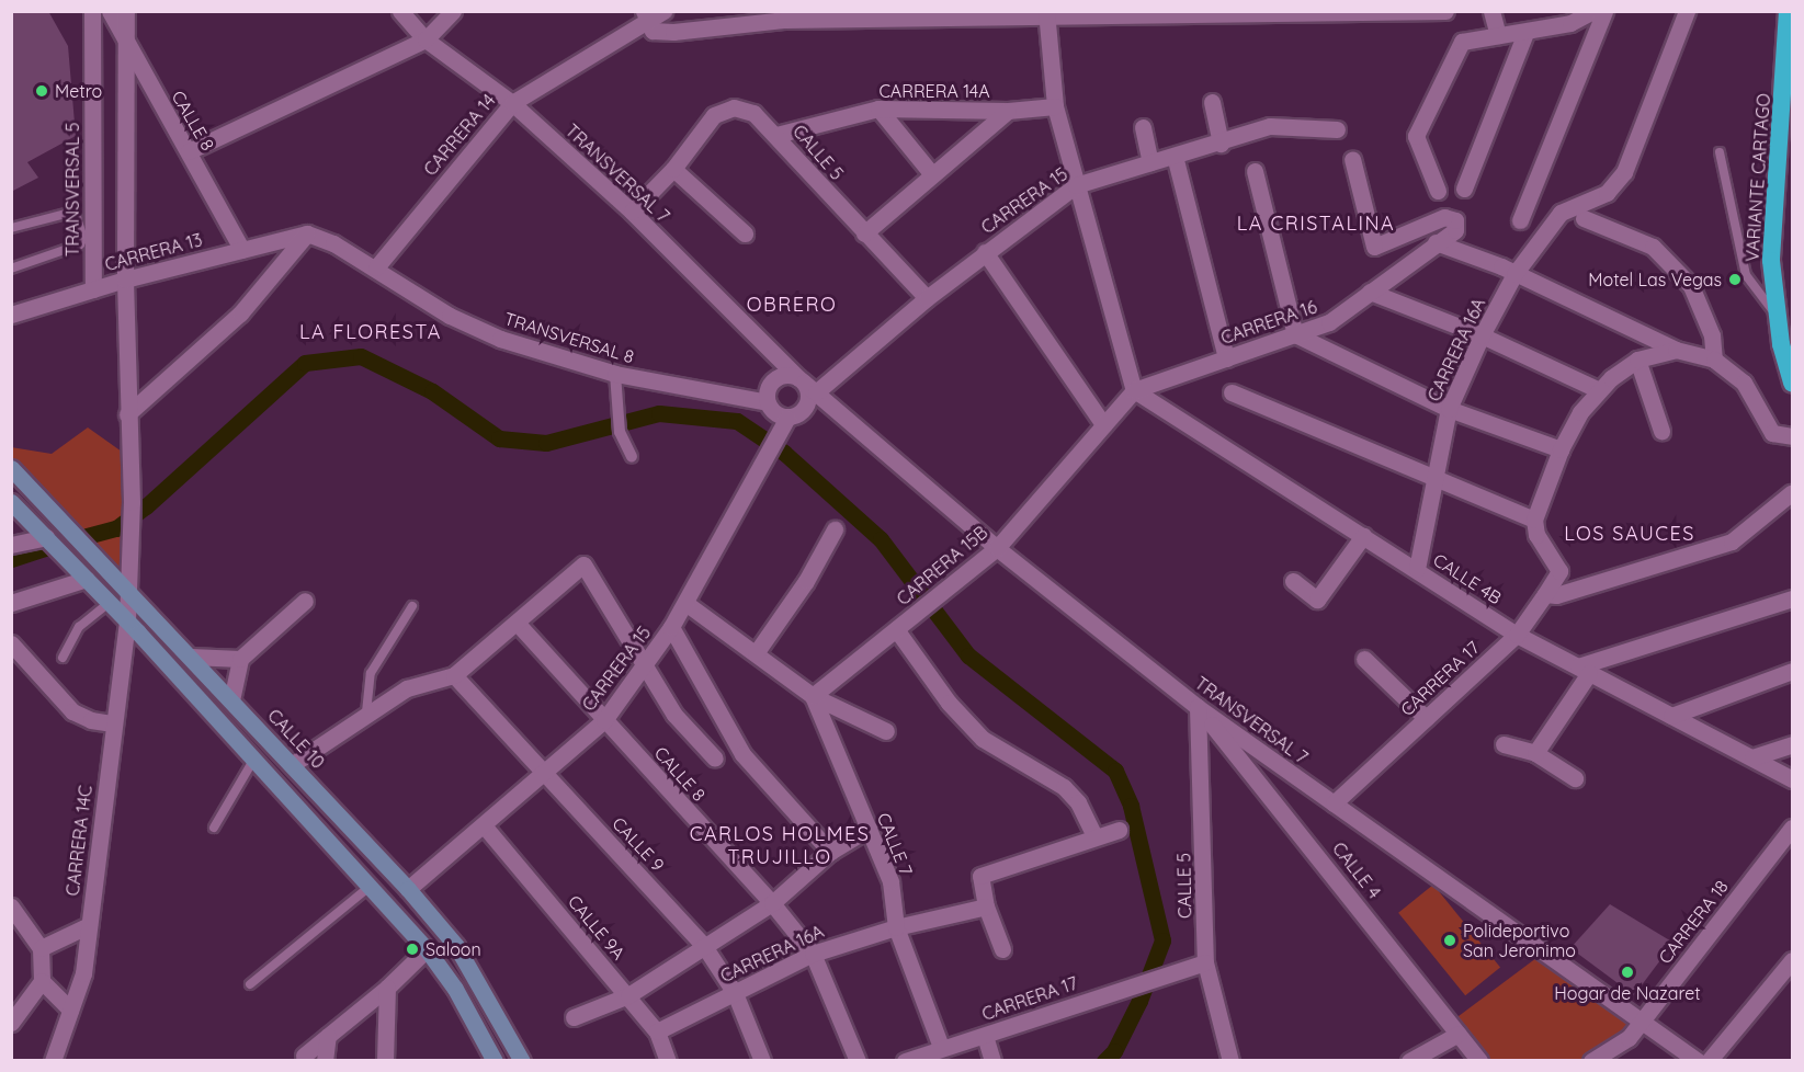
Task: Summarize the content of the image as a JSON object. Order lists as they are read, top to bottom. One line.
{"streets":{"highway":["VARIANTE CARTAGO"],"main road":["CALLE 10"],"street":["CARRERA 14A","CALLE 8","CARRERA 14","CALLE 5","TRANSVERSAL 7","TRANSVERSAL 5","CARRERA 15","CARRERA 13","CARRERA 16","TRANSVERSAL 8","CARRERA 16A","CARRERA 15B","CALLE 4B","CARRERA 17","CARRERA 14C","CALLE 9","CALLE 7","CALLE 4","CARRERA 18","CALLE 9A"]},"crossings":[["CARRERA 14A","CALLE 5"],["CALLE 8","CARRERA 15"],["CALLE 8","CARRERA 13"],["CALLE 8","CARRERA 16A"],["CARRERA 14","TRANSVERSAL 7"],["CARRERA 14","TRANSVERSAL 8"],["CALLE 5","TRANSVERSAL 7"],["CALLE 5","CARRERA 15"],["CALLE 5","CARRERA 17"],["CALLE 5","CALLE 4"],["TRANSVERSAL 7","CARRERA 15"],["TRANSVERSAL 7","TRANSVERSAL 8"],["TRANSVERSAL 7","CARRERA 15B"],["TRANSVERSAL 7","CARRERA 17"],["TRANSVERSAL 7","CALLE 4"],["TRANSVERSAL 7","CARRERA 18"],["TRANSVERSAL 5","CARRERA 13"],["CARRERA 15","TRANSVERSAL 8"],["CARRERA 15","CALLE 10"],["CARRERA 15","CALLE 9"],["CARRERA 15","CALLE 9A"],["CARRERA 13","TRANSVERSAL 8"],["CARRERA 16","CARRERA 15B"],["CARRERA 16","CALLE 4B"],["CARRERA 16A","CALLE 4B"],["CARRERA 16A","CALLE 9"],["CARRERA 16A","CALLE 7"],["CARRERA 16A","CALLE 9A"],["CARRERA 15B","CALLE 4B"],["CARRERA 15B","CALLE 7"],["CALLE 4B","CARRERA 17"],["CARRERA 17","CALLE 7"]],"districts":["LA CRISTALINA","OBRERO","LA FLORESTA","LOS SAUCES","CARLOS HOLMES TRUJILLO"],"places":["Metro","Motel Las Vegas","Polideportivo San Jeronimo","Saloon","Hogar de Nazaret"]}
